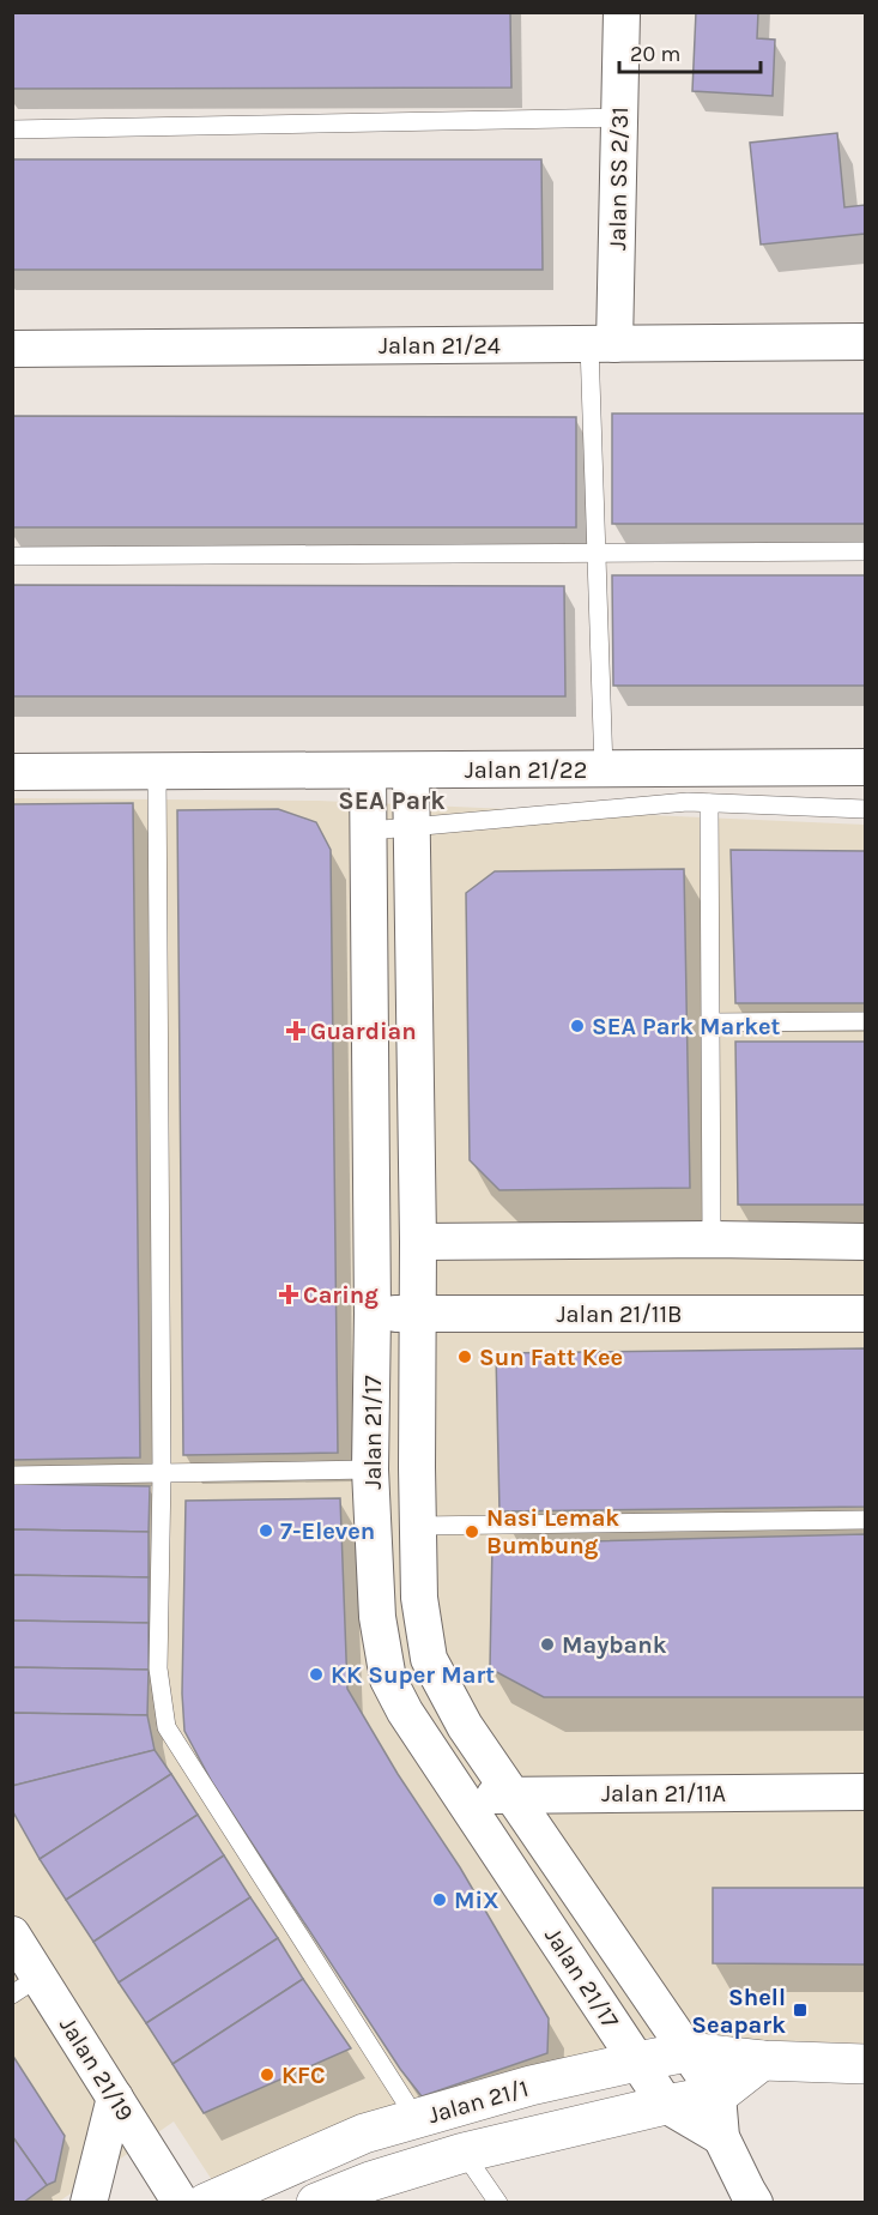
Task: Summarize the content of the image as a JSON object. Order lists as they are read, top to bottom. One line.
{"streets":{"street":["Jalan SS 2/31","Jalan 21/24","Jalan 21/22","Jalan 21/11B","Jalan 21/17","Jalan 21/11A","Jalan 21/19","Jalan 21/1"]},"crossings":[["Jalan SS 2/31","Jalan 21/24"],["Jalan 21/22","Jalan 21/17"],["Jalan 21/11B","Jalan 21/17"],["Jalan 21/17","Jalan 21/11A"],["Jalan 21/17","Jalan 21/1"]],"districts":["SEA Park"],"places":{"other":["SEA Park Market","Sun Fatt Kee","7-Eleven","Nasi Lemak Bumbung","Maybank","KK Super Mart","MiX","KFC"],"health":["Guardian","Caring"],"transit":["Shell Seapark"]},"scale_bar":"20 m"}
